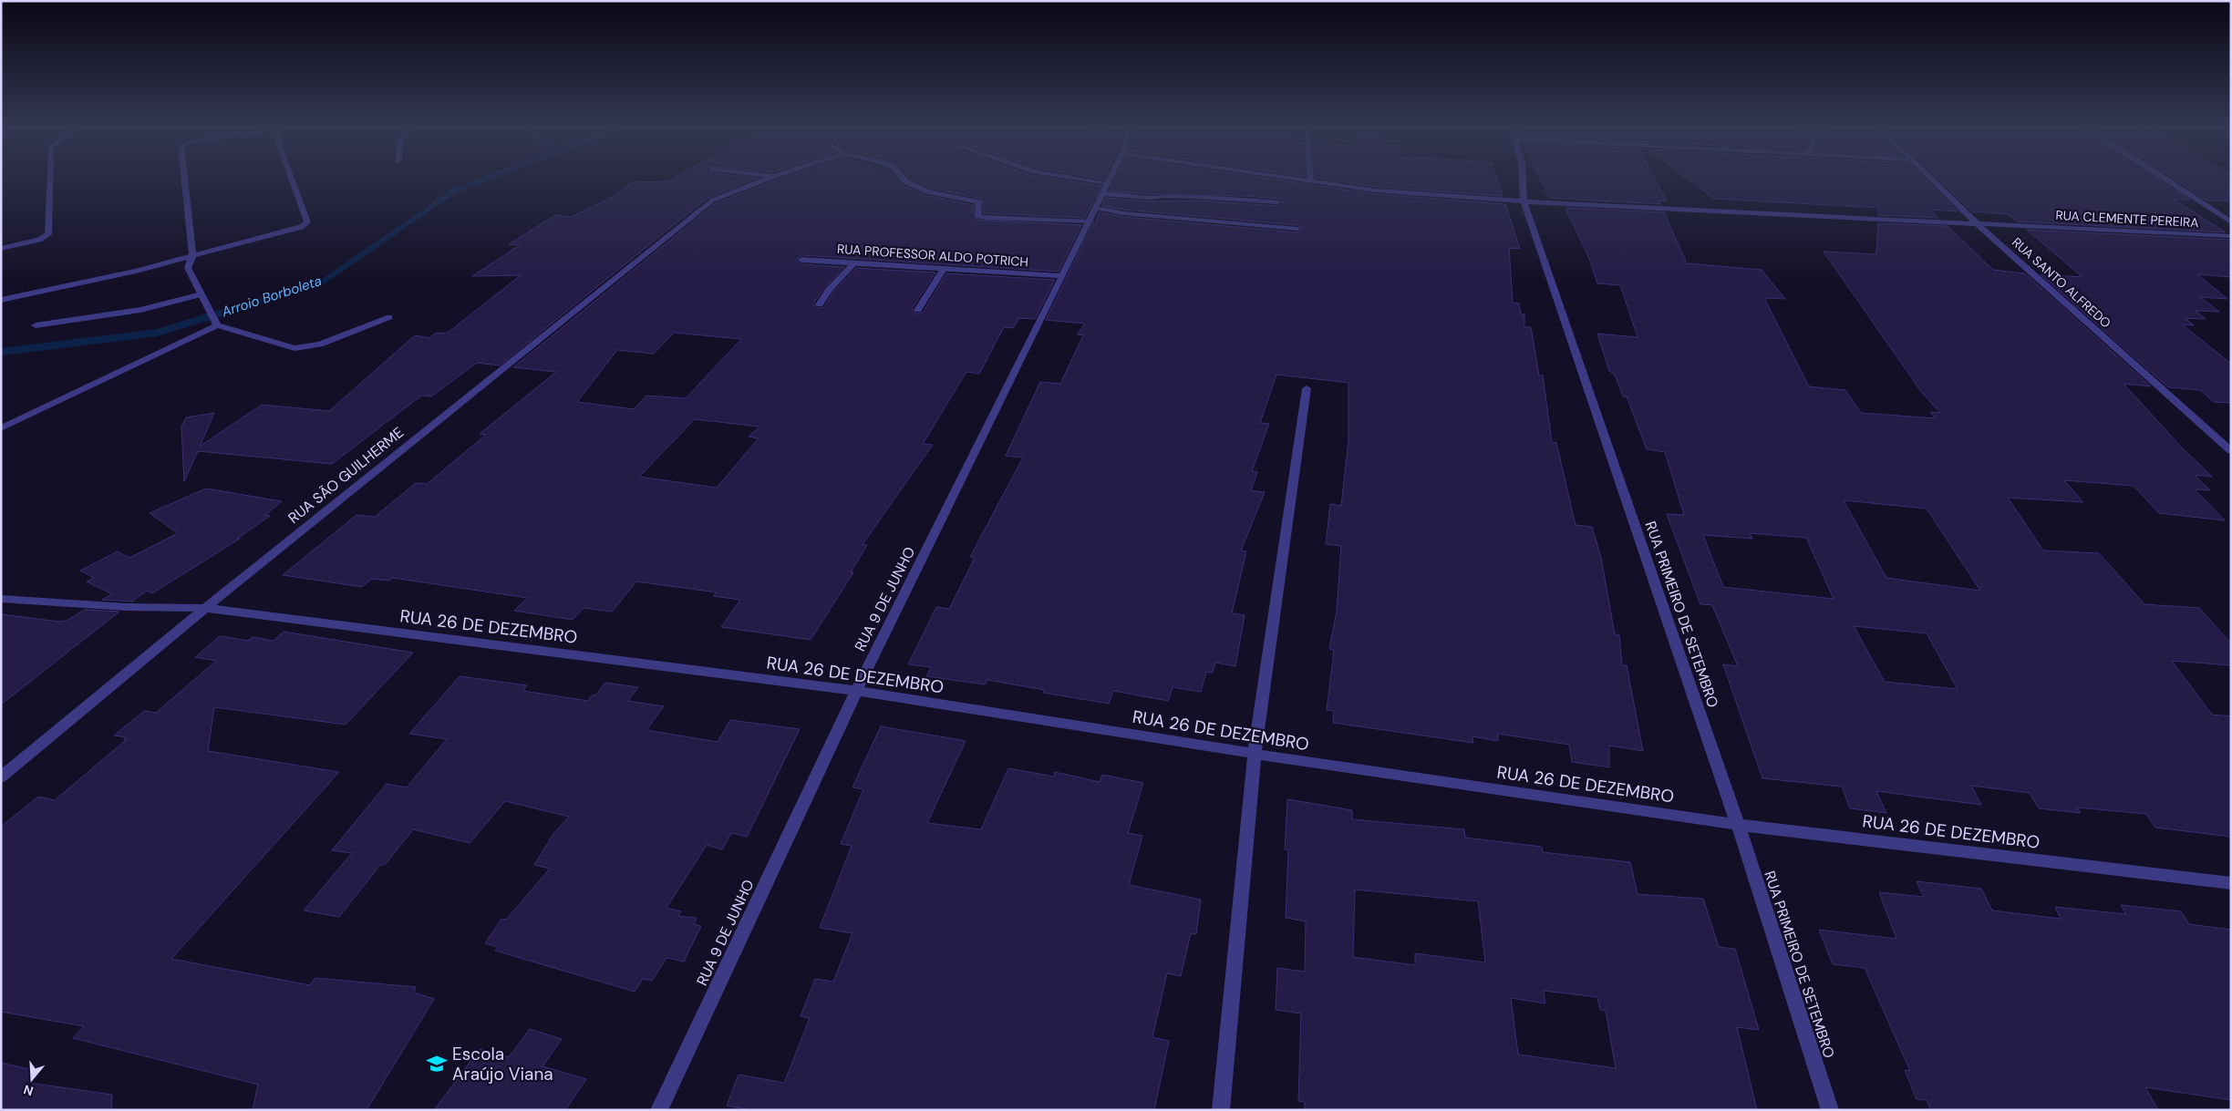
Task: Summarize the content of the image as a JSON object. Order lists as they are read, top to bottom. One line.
{"streets":{"street":["RUA CLEMENTE PEREIRA","RUA PROFESSOR ALDO POTRICH","RUA SANTO ALFREDO","RUA SÃO GUILHERME","RUA 9 DE JUNHO","RUA PRIMEIRO DE SETEMBRO","RUA 26 DE DEZEMBRO"]},"crossings":[["RUA CLEMENTE PEREIRA","RUA SANTO ALFREDO"],["RUA CLEMENTE PEREIRA","RUA PRIMEIRO DE SETEMBRO"],["RUA PROFESSOR ALDO POTRICH","RUA 9 DE JUNHO"],["RUA SÃO GUILHERME","RUA 26 DE DEZEMBRO"],["RUA 9 DE JUNHO","RUA 26 DE DEZEMBRO"],["RUA PRIMEIRO DE SETEMBRO","RUA 26 DE DEZEMBRO"]],"water":["Arroio Borboleta"],"places":{"school or university":["Escola Araújo Viana"]},"north":"bottom"}
